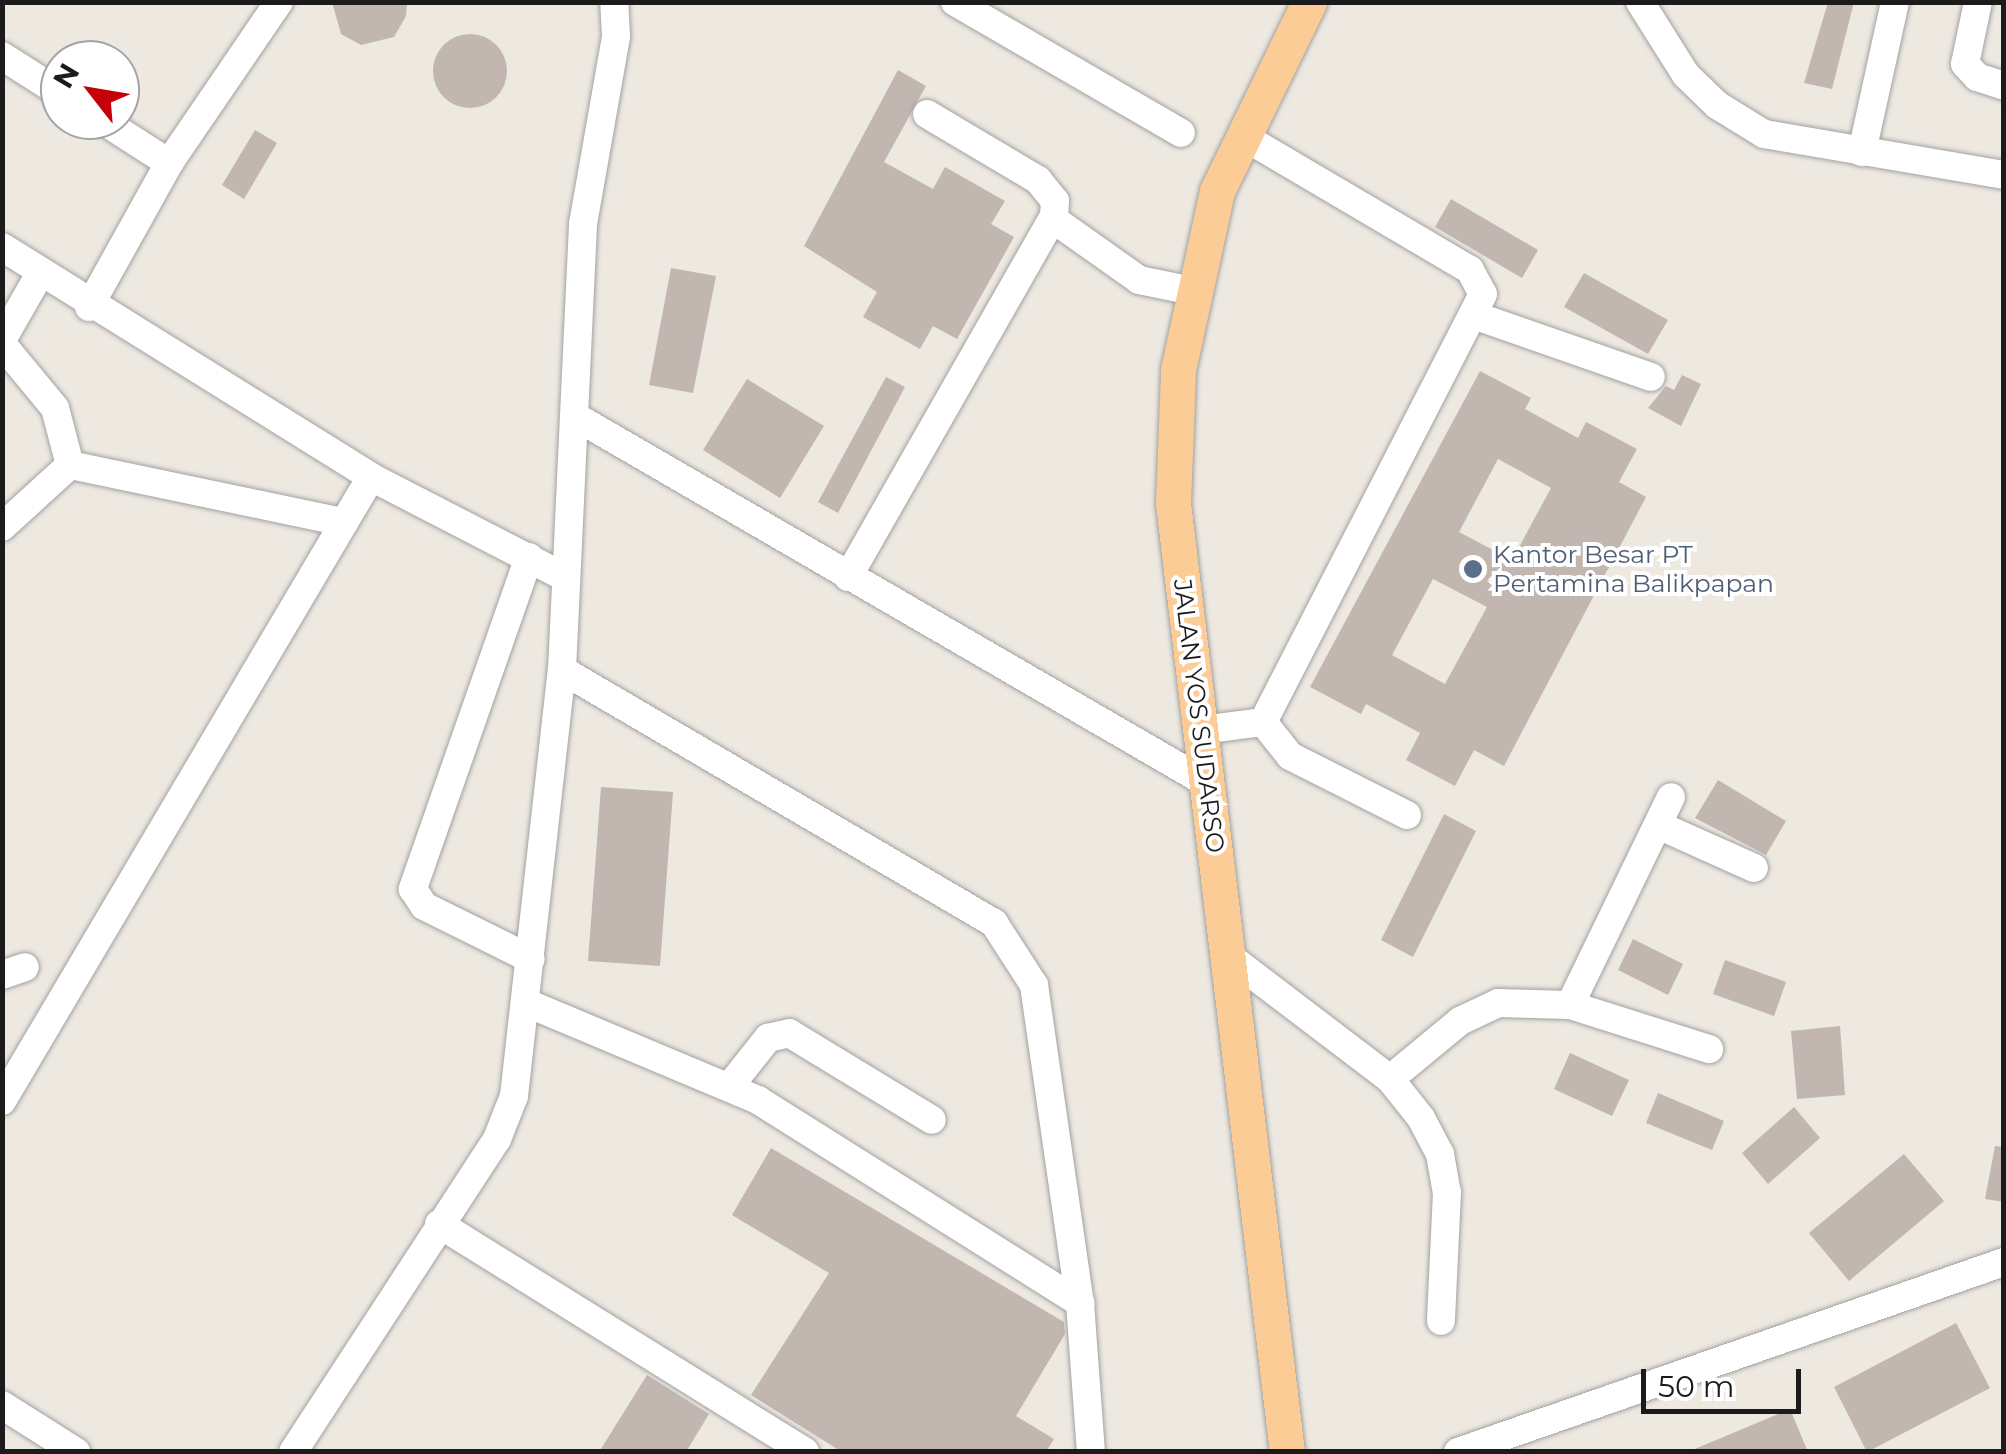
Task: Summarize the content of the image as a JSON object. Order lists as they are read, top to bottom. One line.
{"streets":{"main road":["JALAN YOS SUDARSO"]},"places":["Kantor Besar PT Pertamina Balikpapan"],"scale_bar":"50 m","north":"top left"}
